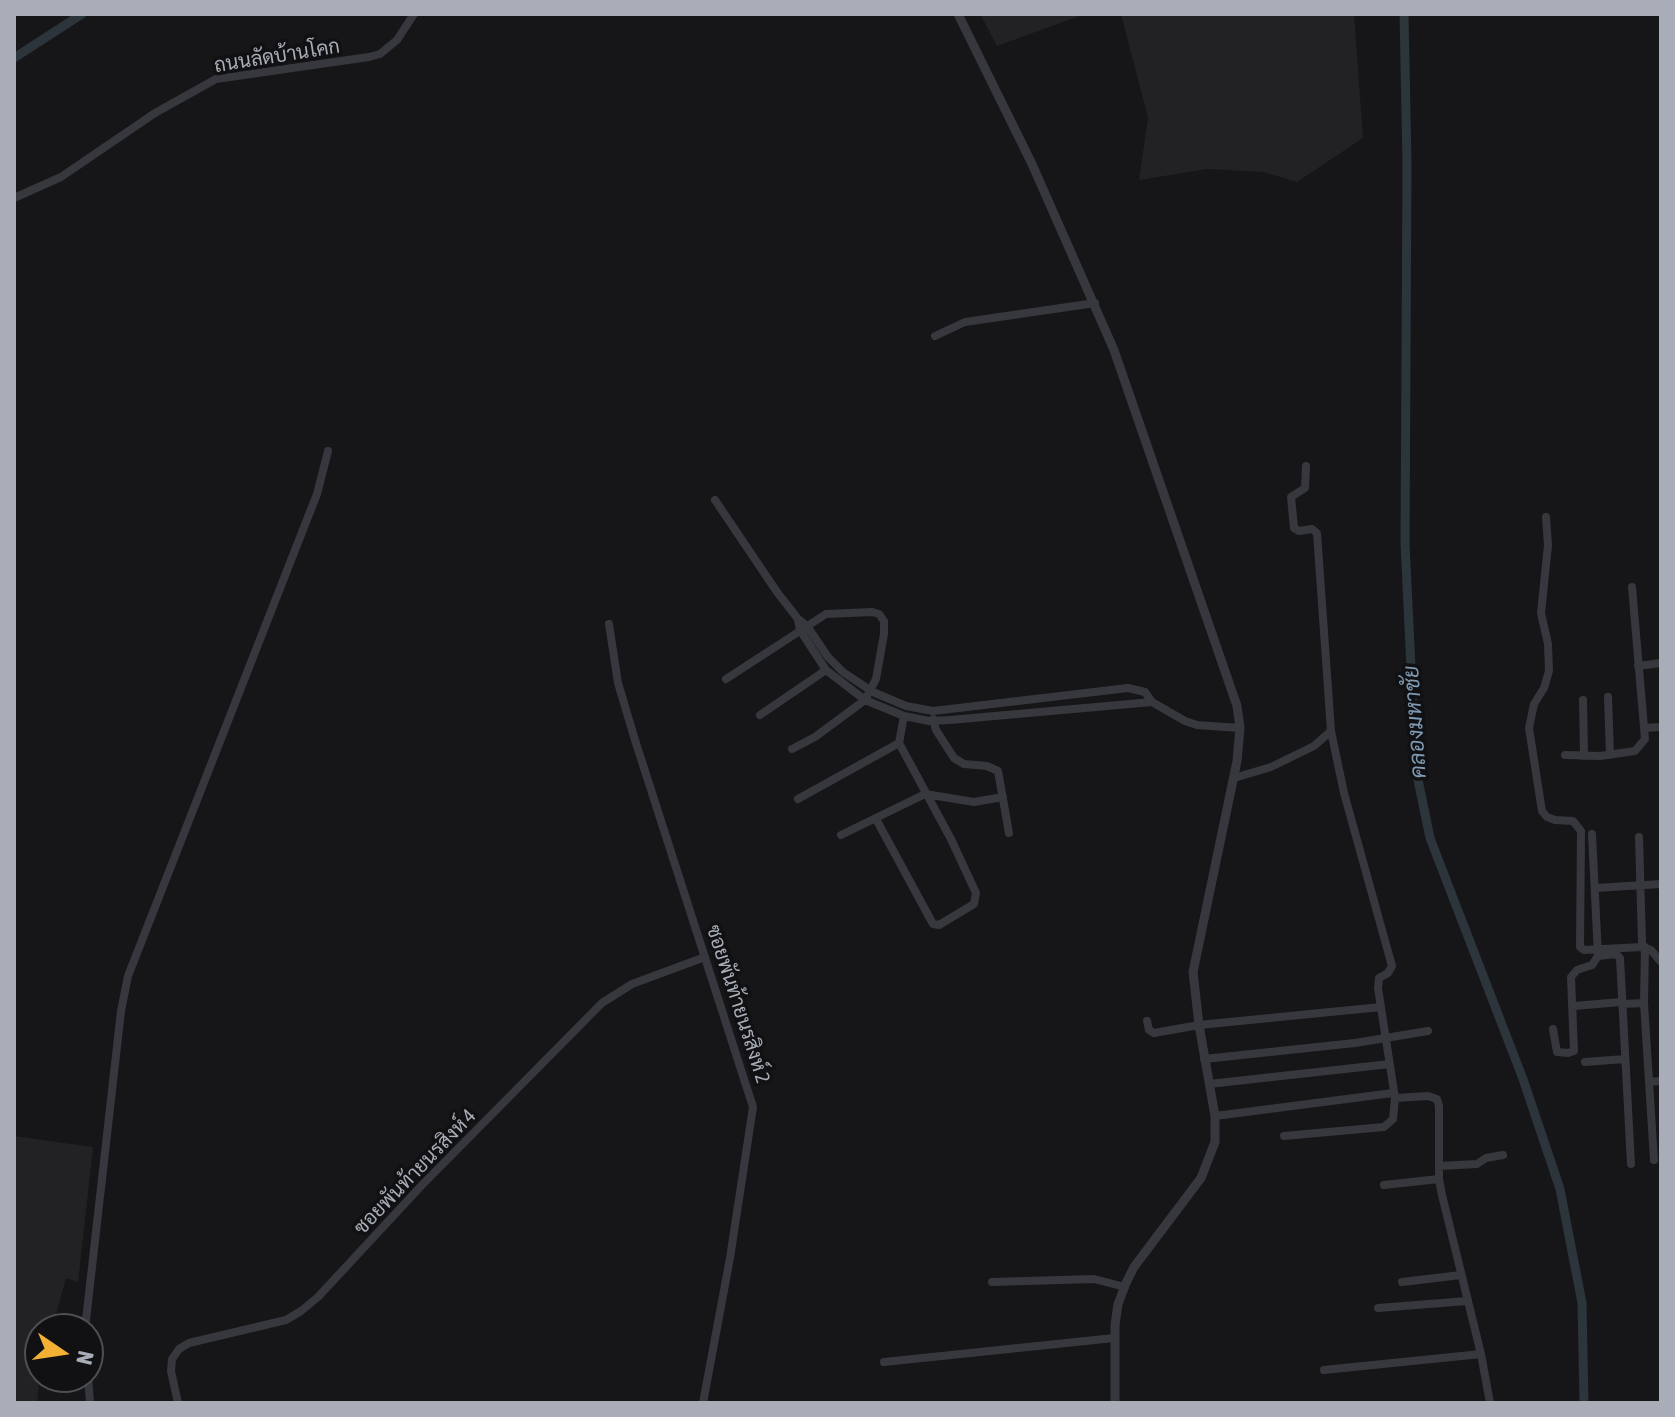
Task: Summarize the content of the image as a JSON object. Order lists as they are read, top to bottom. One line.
{"streets":{"street":["ถนนลัดบ้านโคก","ซอยพันท้ายนรสิงห์ 2","ซอยพันท้ายนรสิงห์ 4"]},"crossings":[["ซอยพันท้ายนรสิงห์ 2","ซอยพันท้ายนรสิงห์ 4"]],"water":["คลองมหาชัย"],"north":"right"}
